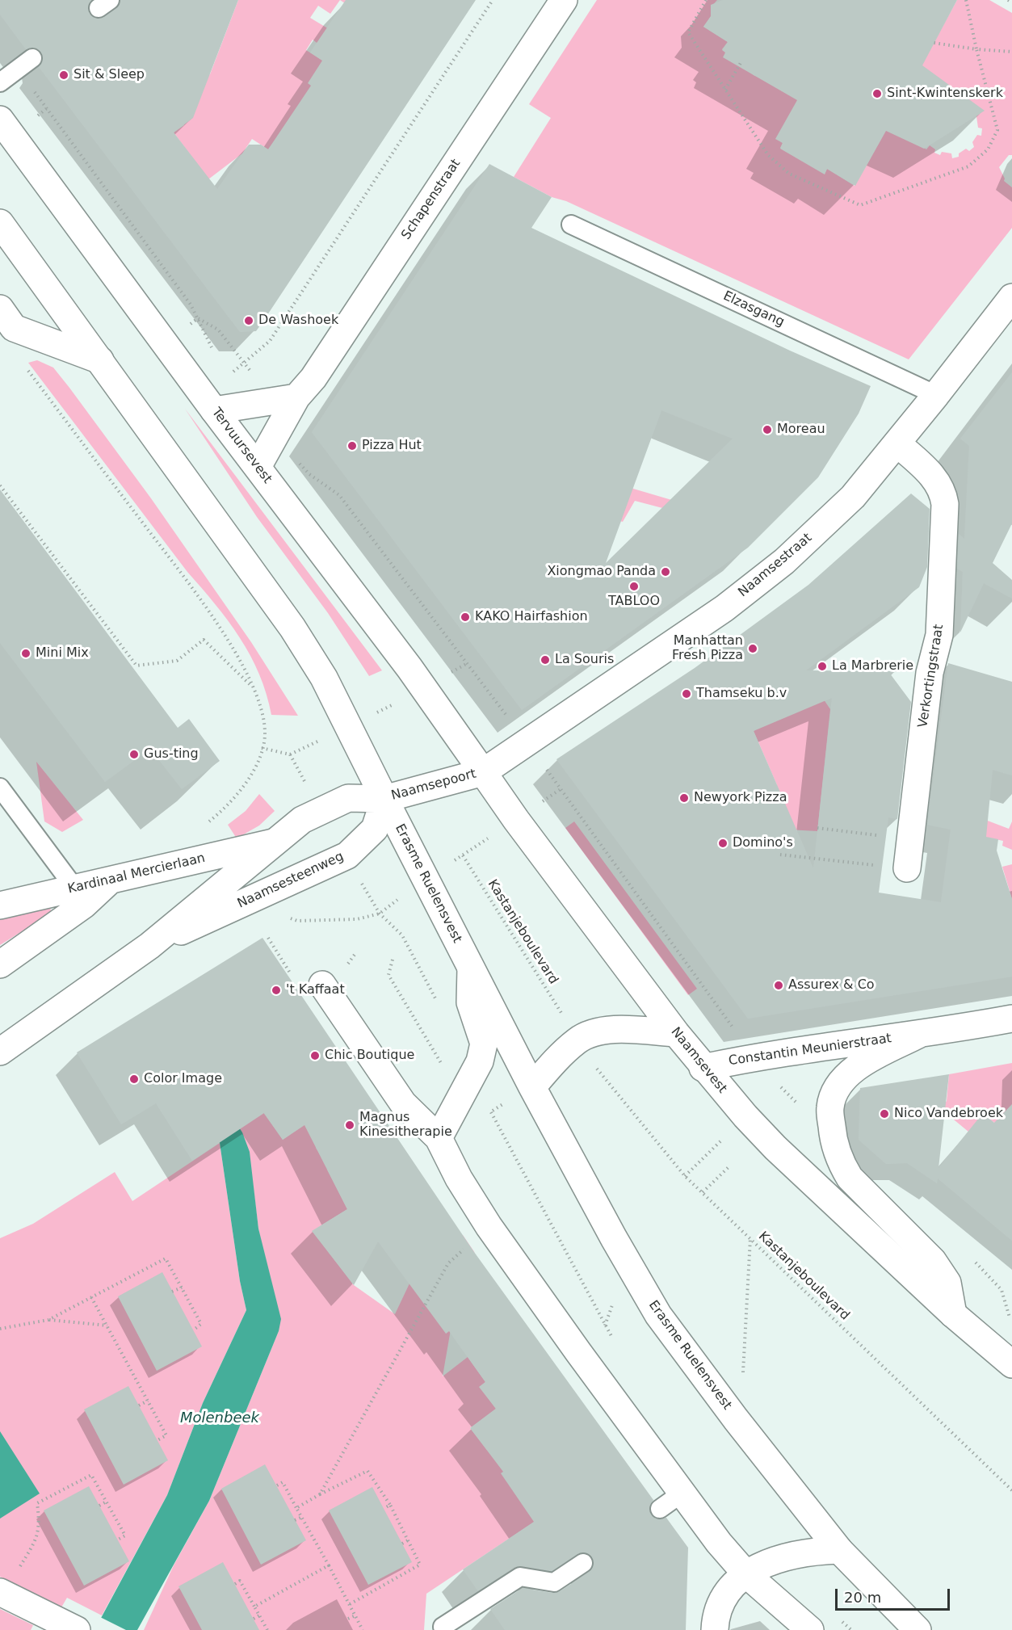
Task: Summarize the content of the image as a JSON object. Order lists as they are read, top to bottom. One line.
{"streets":{"main road":["Schapenstraat","Tervuursevest","Naamsestraat","Verkortingstraat","Naamsepoort","Kardinaal Mercierlaan","Naamsesteenweg","Erasme Ruelensvest","Constantin Meunierstraat","Naamsevest"],"lane":["Elzasgang"],"path":["Kastanjeboulevard"]},"crossings":[["Schapenstraat","Tervuursevest"],["Elzasgang","Naamsestraat"],["Tervuursevest","Naamsestraat"],["Tervuursevest","Naamsepoort"],["Tervuursevest","Naamsevest"],["Naamsestraat","Verkortingstraat"],["Naamsestraat","Naamsepoort"],["Naamsestraat","Naamsevest"],["Naamsepoort","Naamsesteenweg"],["Naamsepoort","Erasme Ruelensvest"],["Naamsepoort","Naamsevest"],["Kardinaal Mercierlaan","Naamsesteenweg"],["Naamsesteenweg","Erasme Ruelensvest"],["Constantin Meunierstraat","Naamsevest"]],"water":["Molenbeek"],"places":["Sit & Sleep","Sint-Kwintenskerk","De Washoek","Moreau","Pizza Hut","Xiongmao Panda","TABLOO","KAKO Hairfashion","Manhattan Fresh Pizza","Mini Mix","La Souris","La Marbrerie","Thamseku b.v","Gus-ting","Newyork Pizza","Domino's","Assurex & Co","'t Kaffaat","Chic Boutique","Color Image","Nico Vandebroek","Magnus Kinesitherapie"],"scale_bar":"20 m"}
